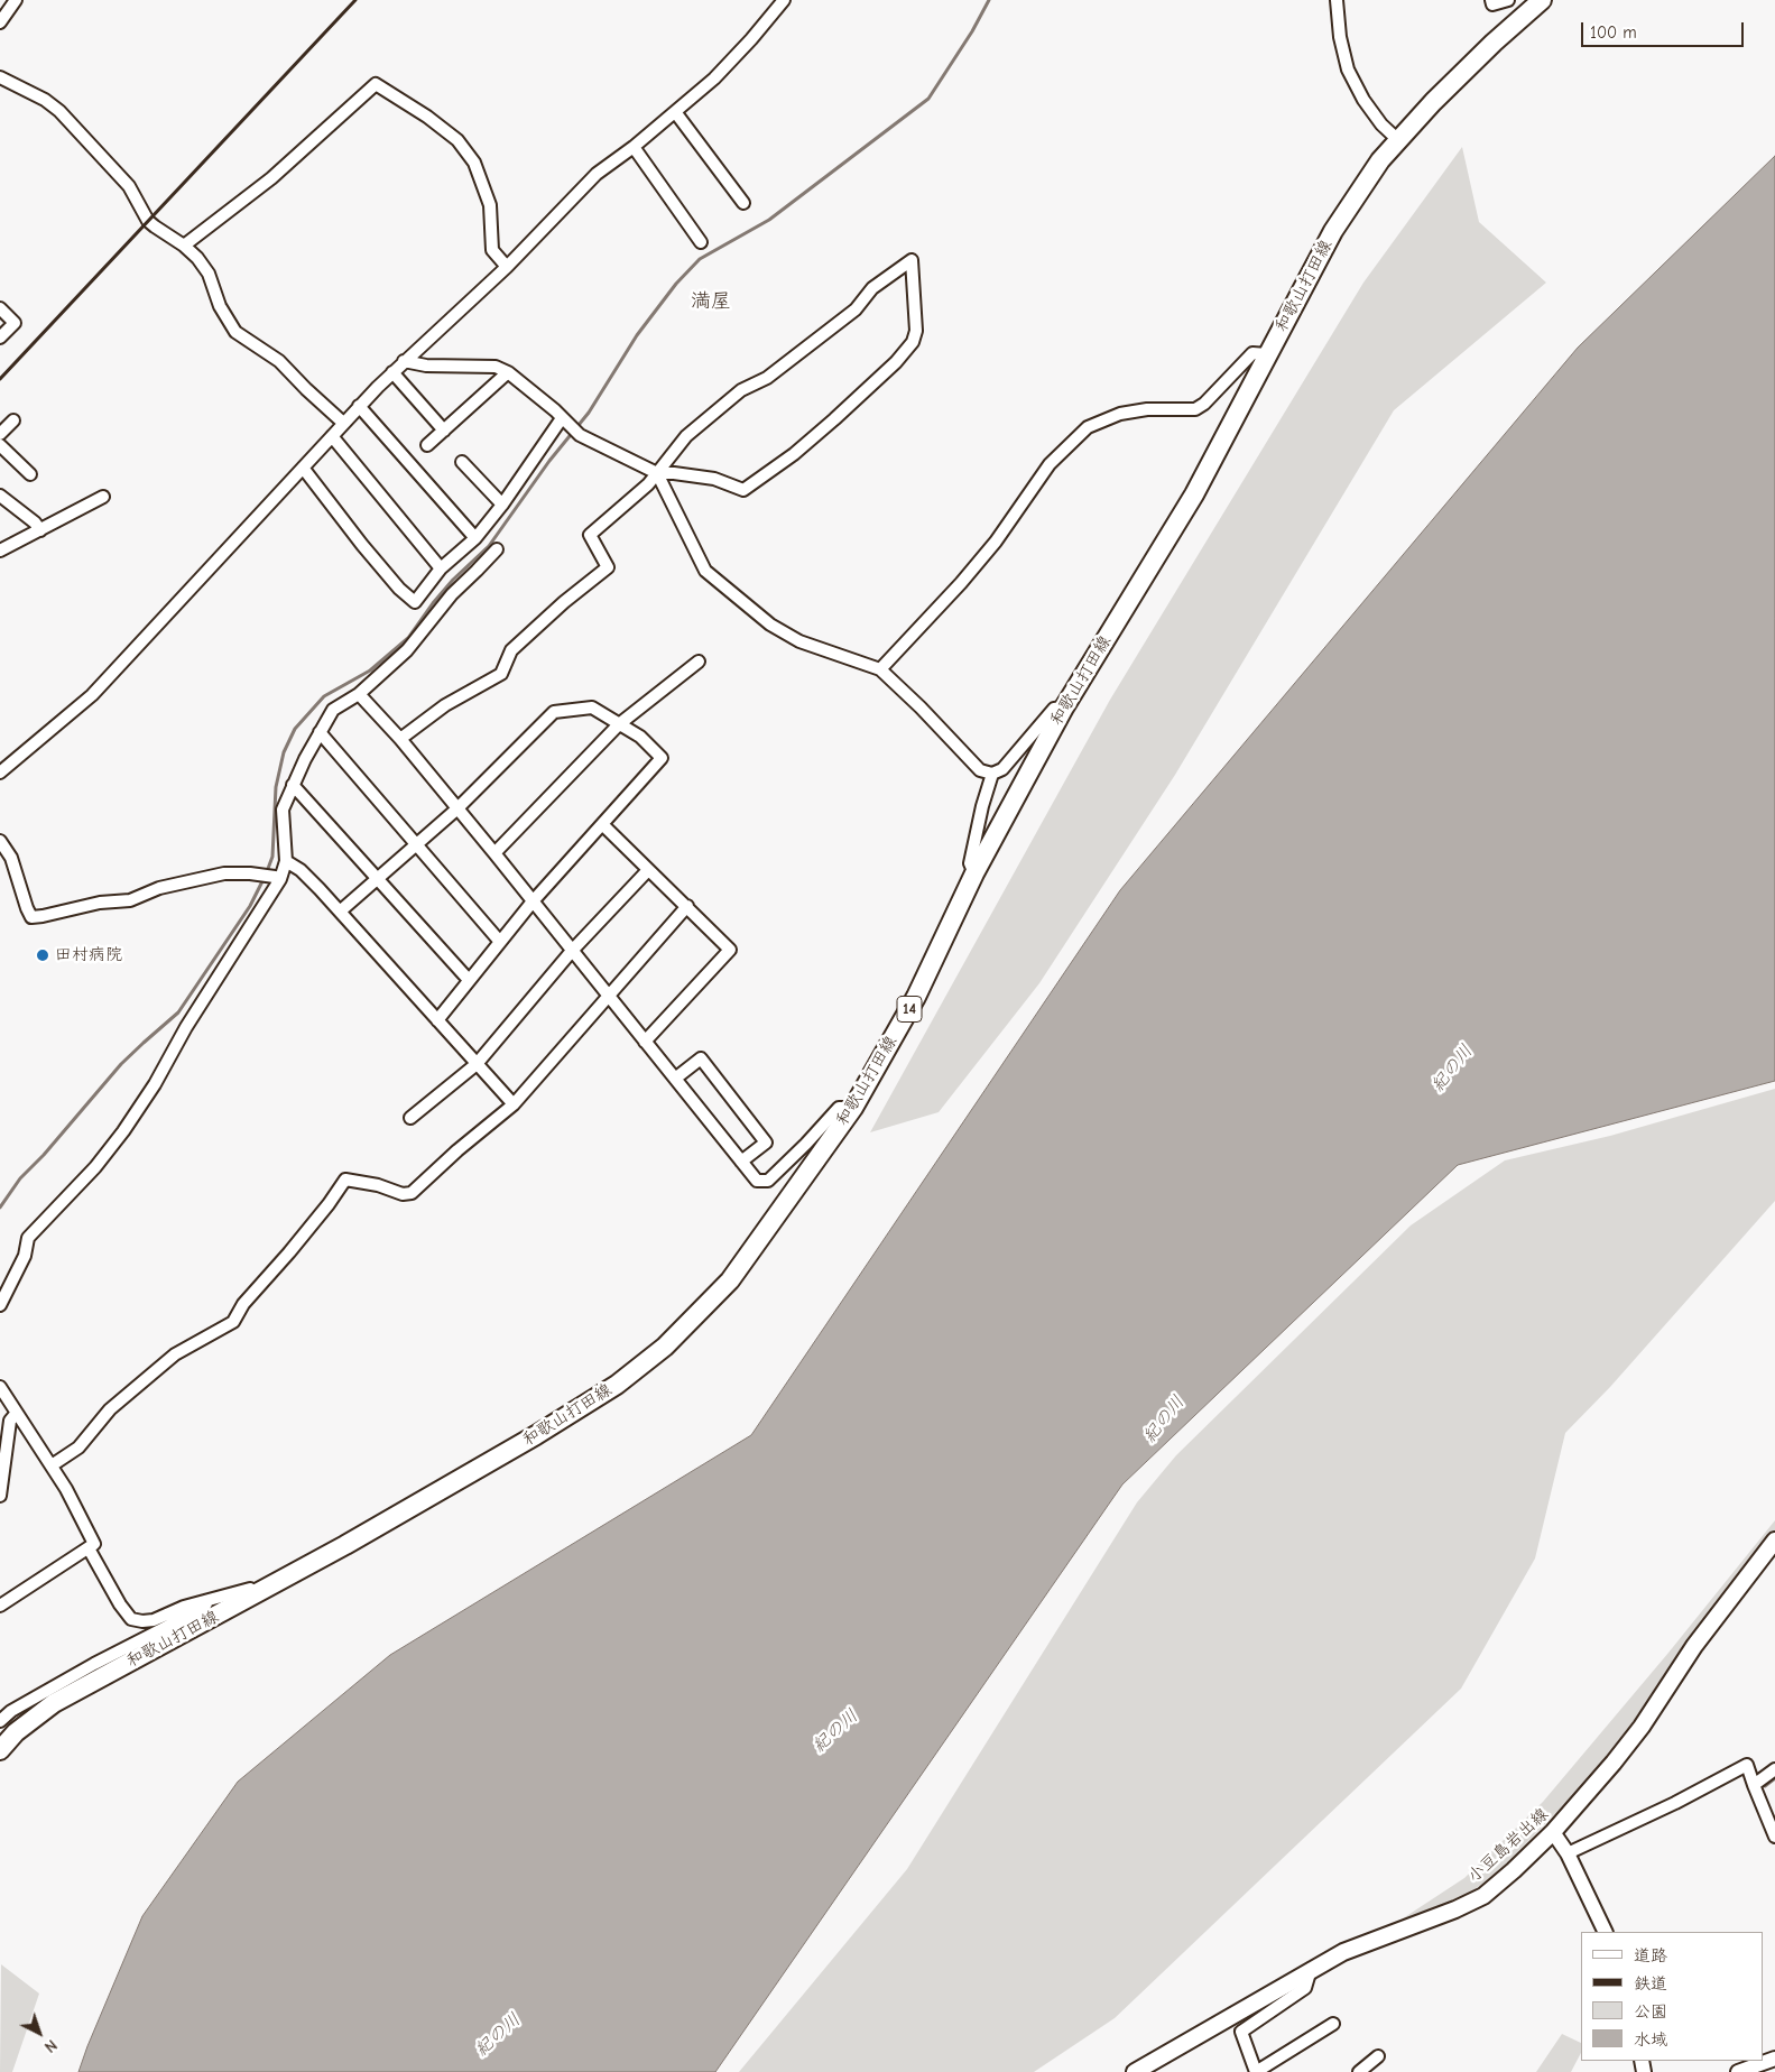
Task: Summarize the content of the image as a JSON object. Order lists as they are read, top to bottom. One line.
{"streets":{"main road":["和歌山打田線","14","小豆島岩出線"]},"districts":["満屋"],"water":["紀の川"],"places":["田村病院"],"legend":["道路","鉄道","公園","水域"],"scale_bar":"100 m","north":"bottom right"}
